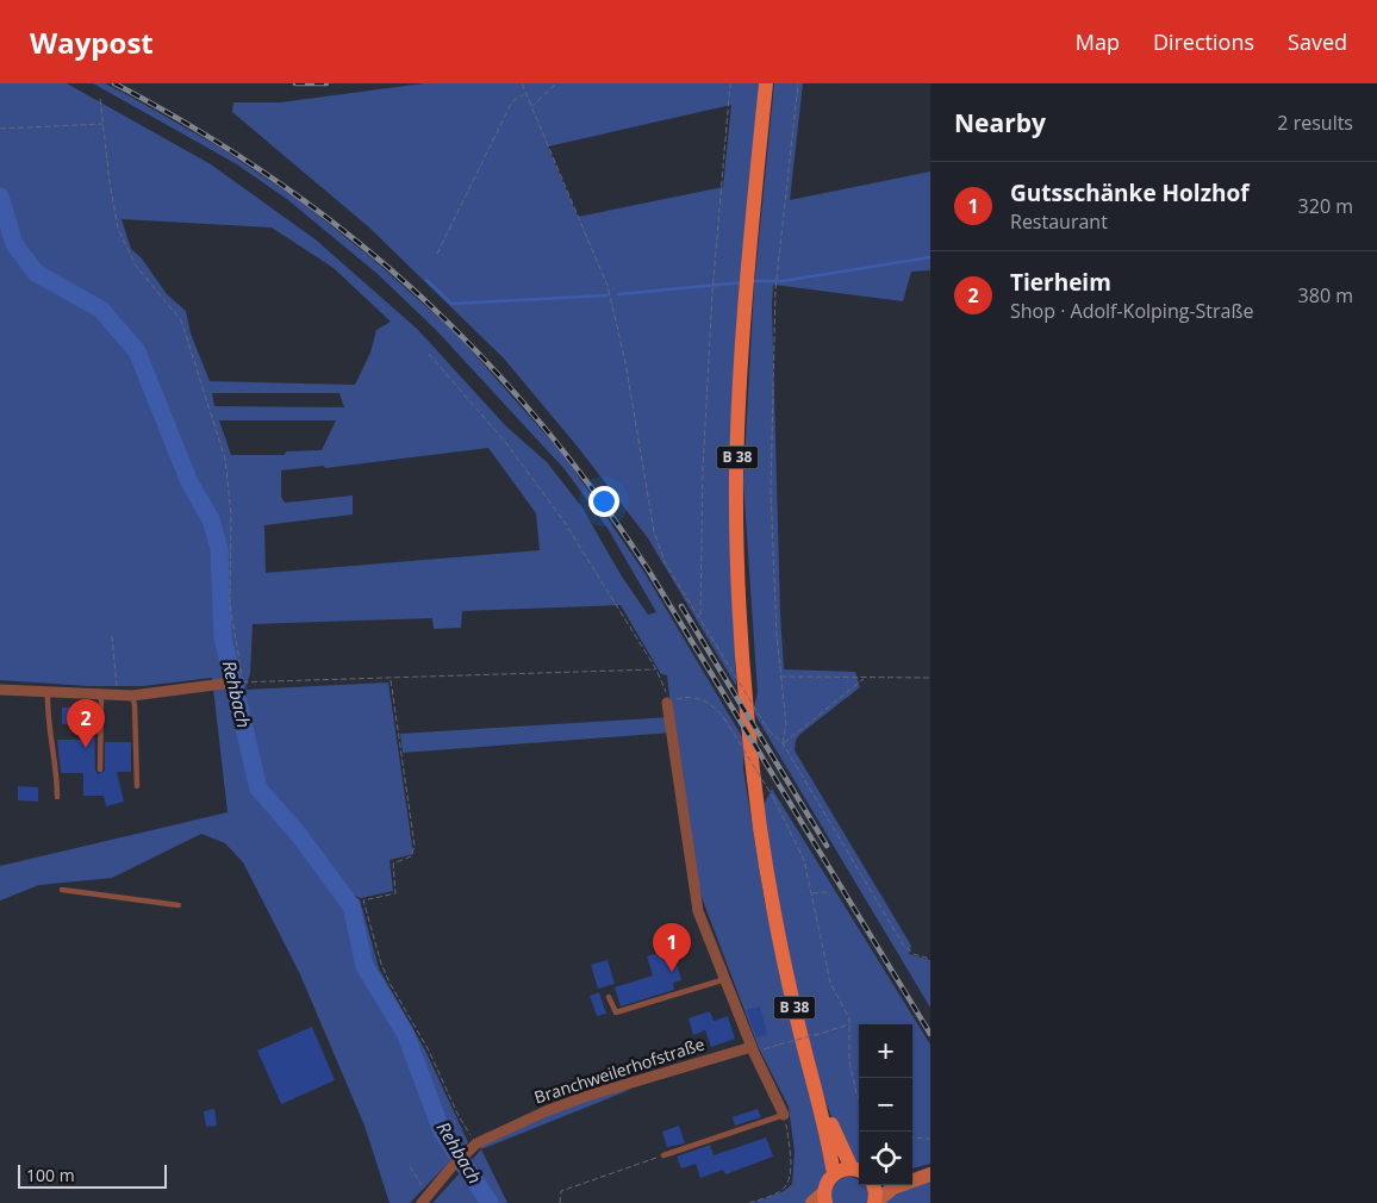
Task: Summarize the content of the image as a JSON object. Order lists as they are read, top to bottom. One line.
{"streets":{"main road":["B 38"],"street":["Branchweilerhofstraße"]},"water":["Rehbach"],"scale_bar":"100 m","page":{"header":"Waypost","nav":["Map","Directions","Saved"],"heading":["Nearby","2 results"],"list":[{"mark":"1","name":"Gutsschänke Holzhof","note":"Restaurant","value":"320 m"},{"mark":"2","name":"Tierheim","note":"Shop · Adolf-Kolping-Straße","value":"380 m"}],"pins":["2","1"],"map_buttons":["+","−"],"scale":"100 m"}}
